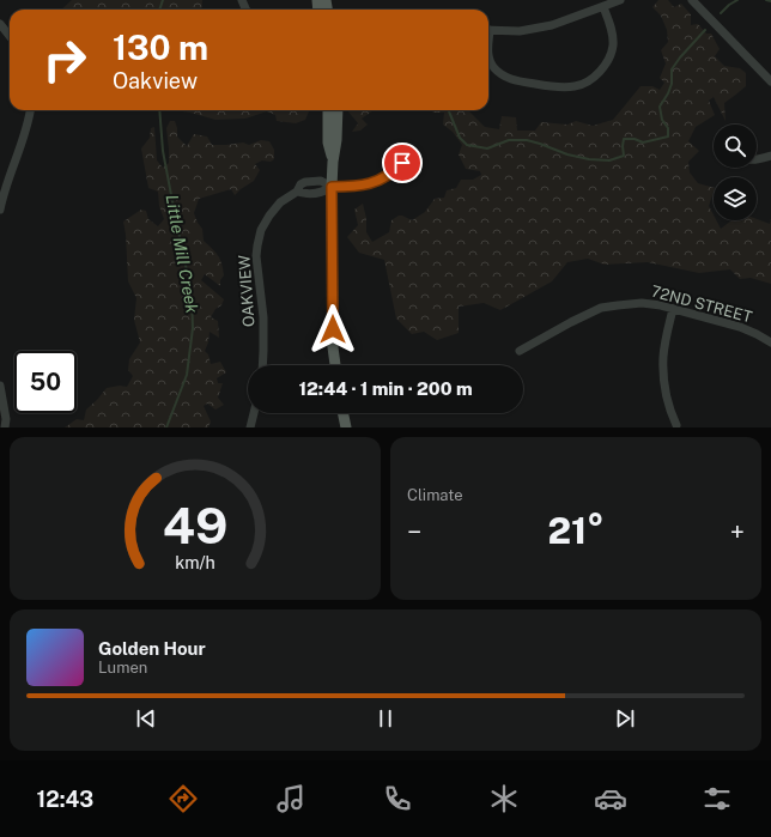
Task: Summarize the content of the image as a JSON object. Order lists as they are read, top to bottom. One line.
{"streets":{"street":["OAKVIEW","72ND STREET"]},"water":["Little Mill Creek"],"page":{"turn":["130 m","Oakview"],"limit":"50","trip":"12:44 · 1 min · 200 m","tile":"Climate","heat":["−","21°","+"],"song":["Golden Hour","Lumen"],"tabs":"12:43","gauge":["49","km/h"]}}
